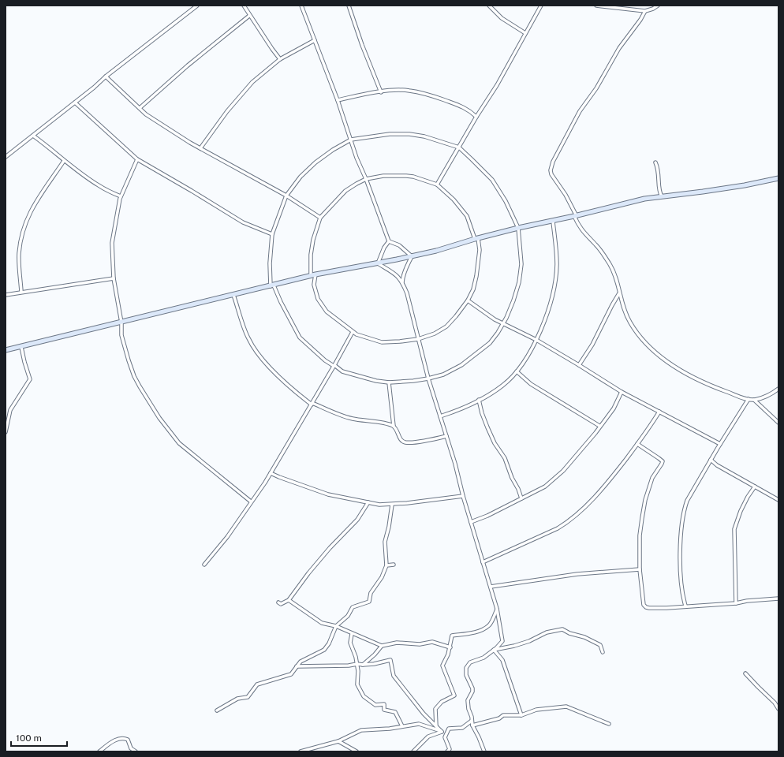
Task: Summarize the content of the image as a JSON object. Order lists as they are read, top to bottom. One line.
{"scale_bar":"100 m"}
